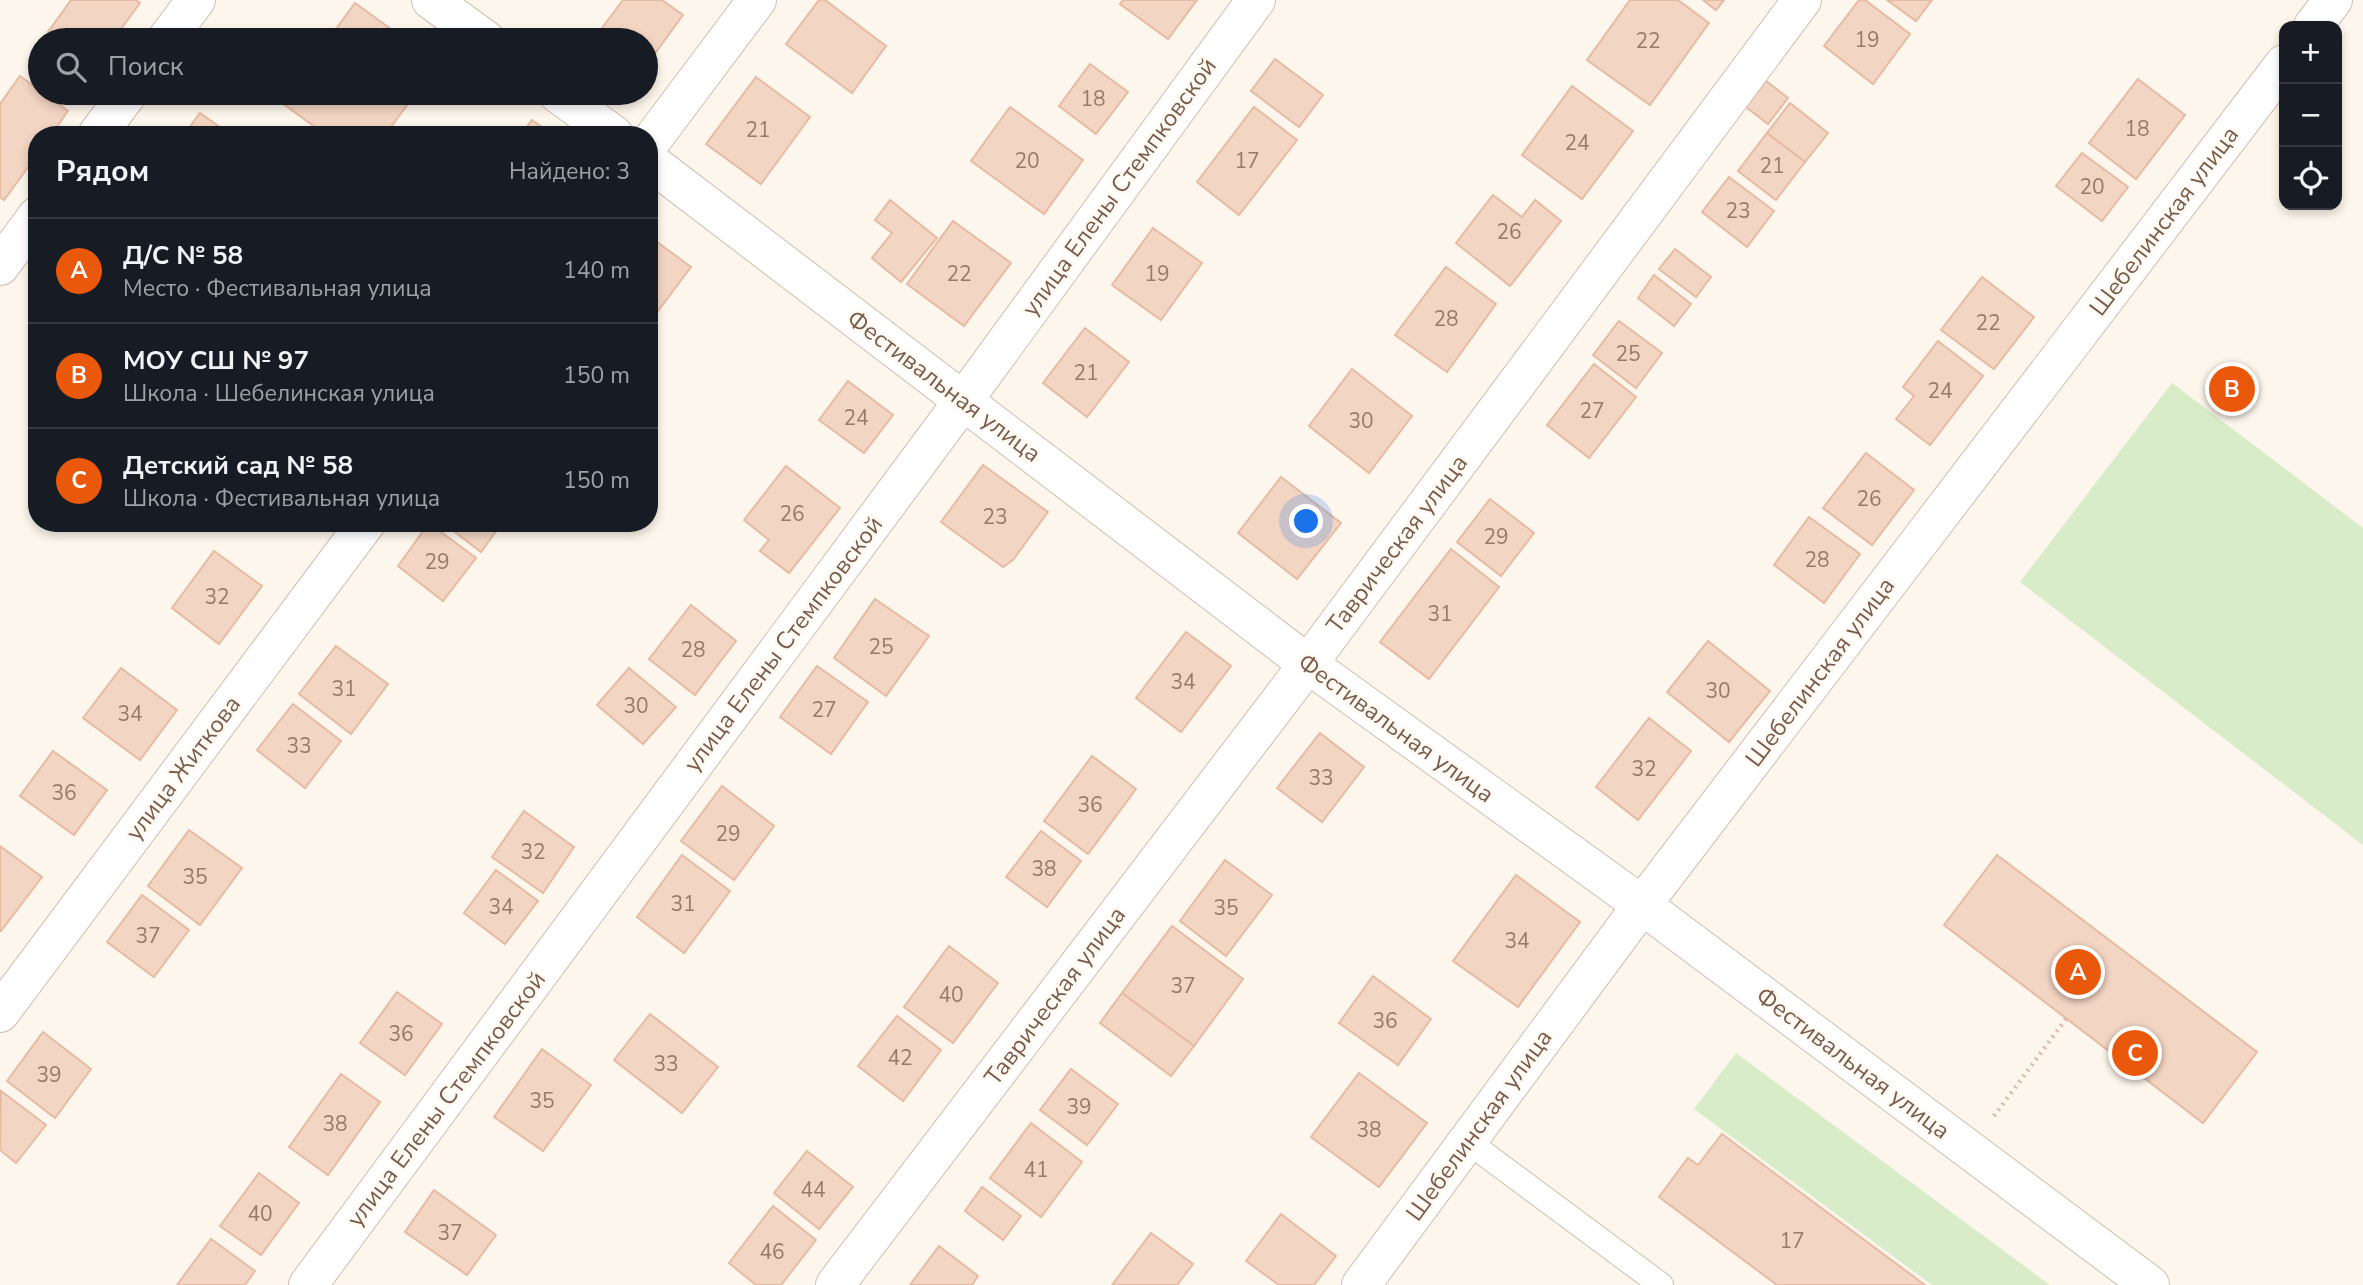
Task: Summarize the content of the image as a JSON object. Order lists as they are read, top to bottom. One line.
{"streets":{"street":["улица Елены Стемпковской","Шебелинская улица","Фестивальная улица","Таврическая улица","улица Житкова"]},"crossings":[["улица Елены Стемпковской","Фестивальная улица"],["Шебелинская улица","Фестивальная улица"],["Фестивальная улица","Таврическая улица"]],"house_numbers":["19","22","18","18","21","24","20","17","21","20","23","26","22","19","28","22","25","21","24","27","24","30","26","26","23","29","28","29","32","31","25","28","34","31","30","30","27","34","33","32","33","36","36","29","32","38","35","31","34","35","37","34","37","40","36","36","42","33","39","35","39","38","38","41","44","40","37","17","46"],"page":{"map_buttons":["+","−"],"search":"Поиск","heading":["Рядом","Найдено: 3"],"list":[{"mark":"A","name":"Д/С № 58","note":"Место · Фестивальная улица","value":"140 m"},{"mark":"B","name":"МОУ СШ № 97","note":"Школа · Шебелинская улица","value":"150 m"},{"mark":"C","name":"Детский сад № 58","note":"Школа · Фестивальная улица","value":"150 m"}],"pins":["B","A","C"]}}
